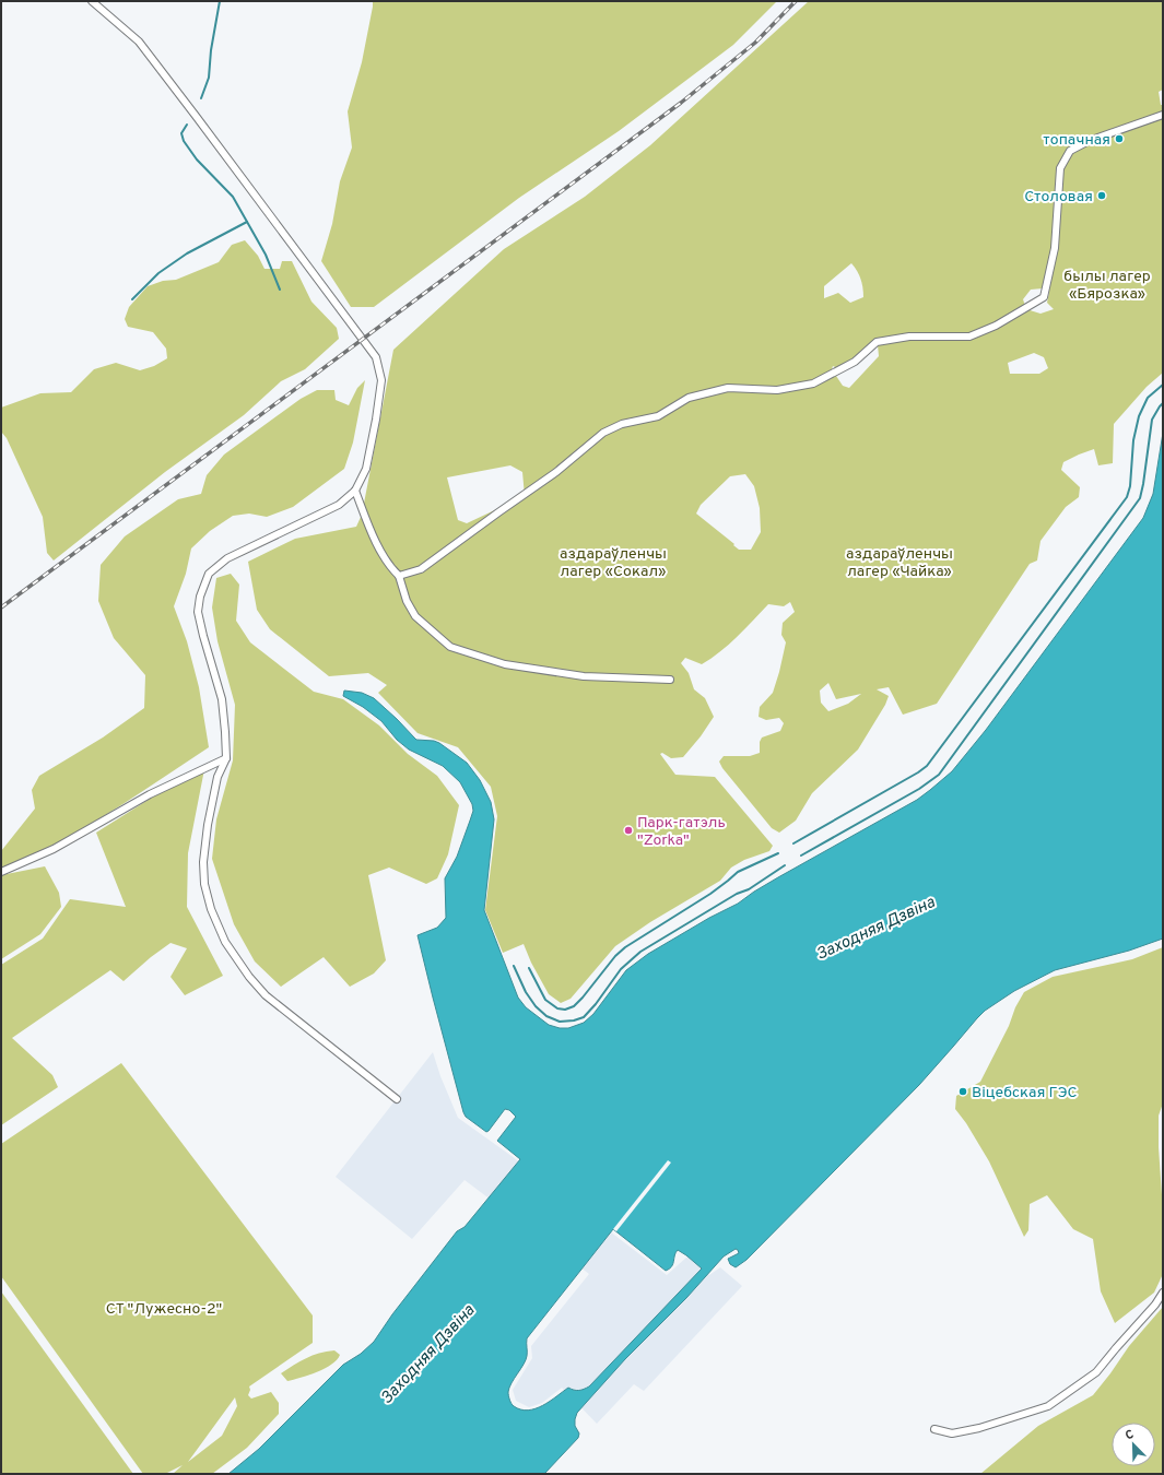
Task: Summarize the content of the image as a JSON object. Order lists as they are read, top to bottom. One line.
{"water":["Заходняя Дзвіна"],"parks":["былы лагер «Бярозка»","аздараўленчы лагер «Сокал»","аздараўленчы лагер «Чайка»","СТ \"Лужесно-2\""],"places":["топачная","Столовая","Парк-гатэль \"Zorka\"","Віцебская ГЭС"],"north":"top left"}
